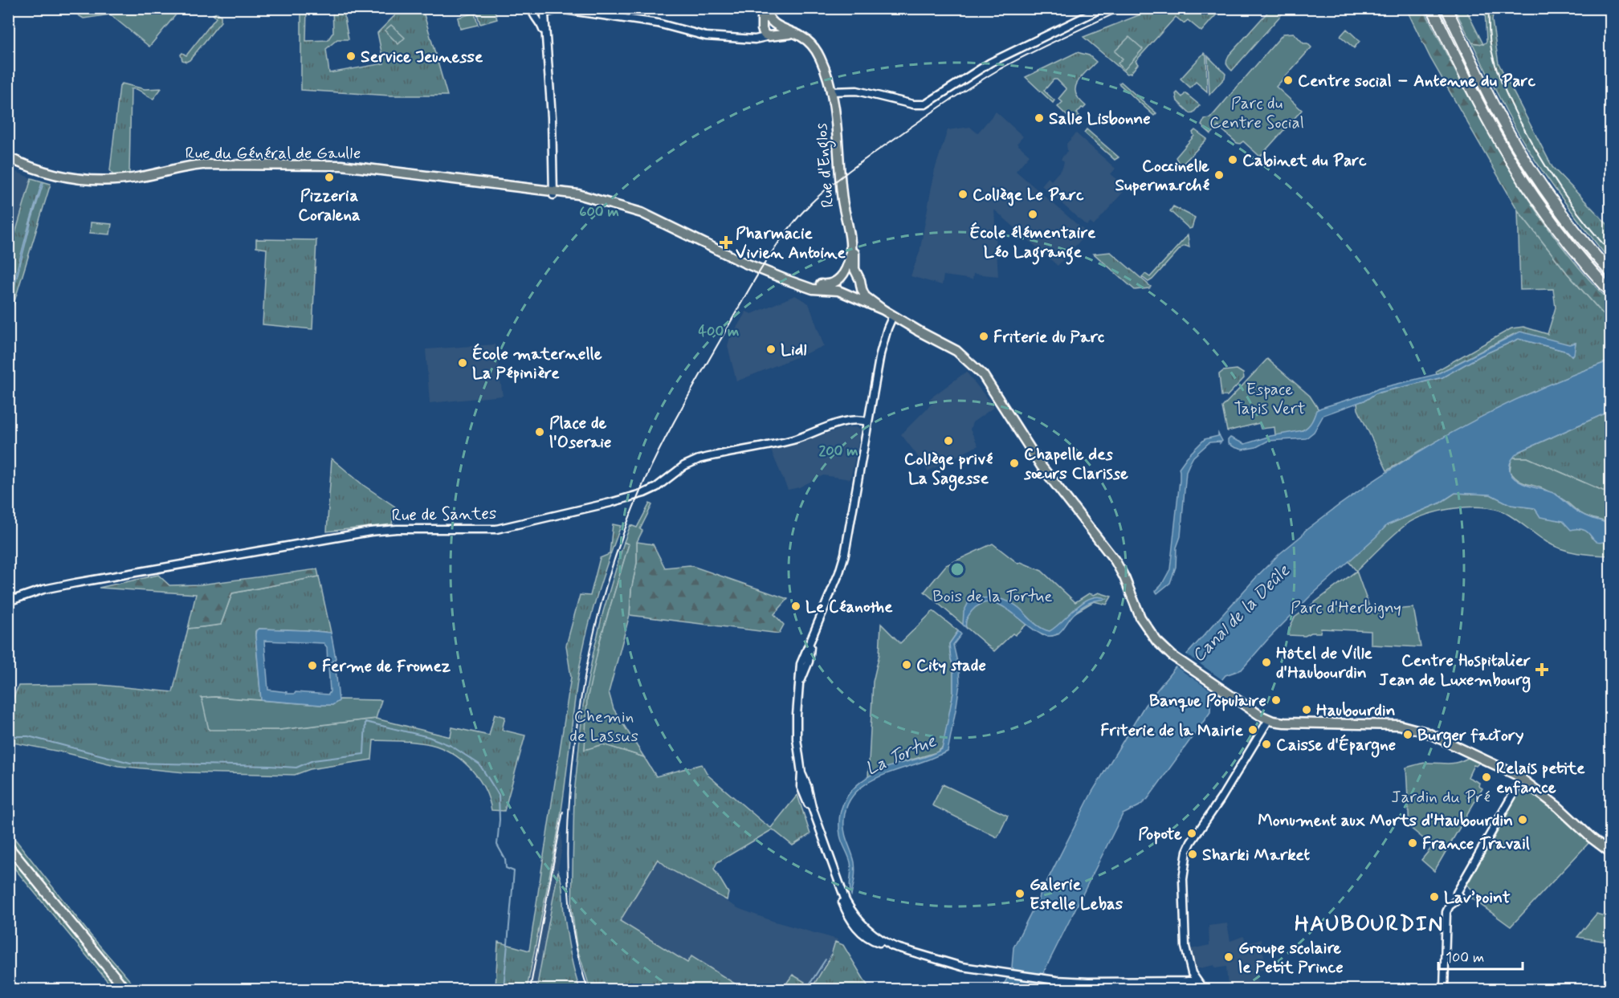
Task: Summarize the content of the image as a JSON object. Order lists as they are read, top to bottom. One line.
{"streets":{"main road":["Rue du Général de Gaulle","Rue d'Englos"],"street":["Rue de Santes"]},"districts":["HAUBOURDIN"],"water":["Canal de la Deûle","La Tortue"],"parks":["Parc du Centre Social","Espace Tapis Vert","Bois de la Tortue","Parc d'Herbigny","Chemin de Lassus","Jardin du Pré"],"places":{"other":["Service Jeunesse","Centre social – Antenne du Parc","Salle Lisbonne","Cabinet du Parc","Coccinelle Supermarché","Pizzeria Coralena","Collège Le Parc","École élémentaire Léo Lagrange","Friterie du Parc","Lidl","École maternelle La Pépinière","Place de l'Oseraie","Collège privé La Sagesse","Chapelle des sœurs Clarisse","Le Céanothe","Hôtel de Ville d'Haubourdin","City stade","Ferme de Fromez","Banque Populaire","Haubourdin","Friterie de la Mairie","Burger factory","Caisse d'Épargne","Relais petite enfance","Monument aux Morts d'Haubourdin","Popote","France Travail","Sharki Market","Galerie Estelle Lebas","Lav’point","Groupe scolaire le Petit Prince"],"health":["Pharmacie Vivien Antoine","Centre Hospitalier Jean de Luxembourg"]},"scale_bar":"100 m","rings":["600 m","400 m","200 m"]}
